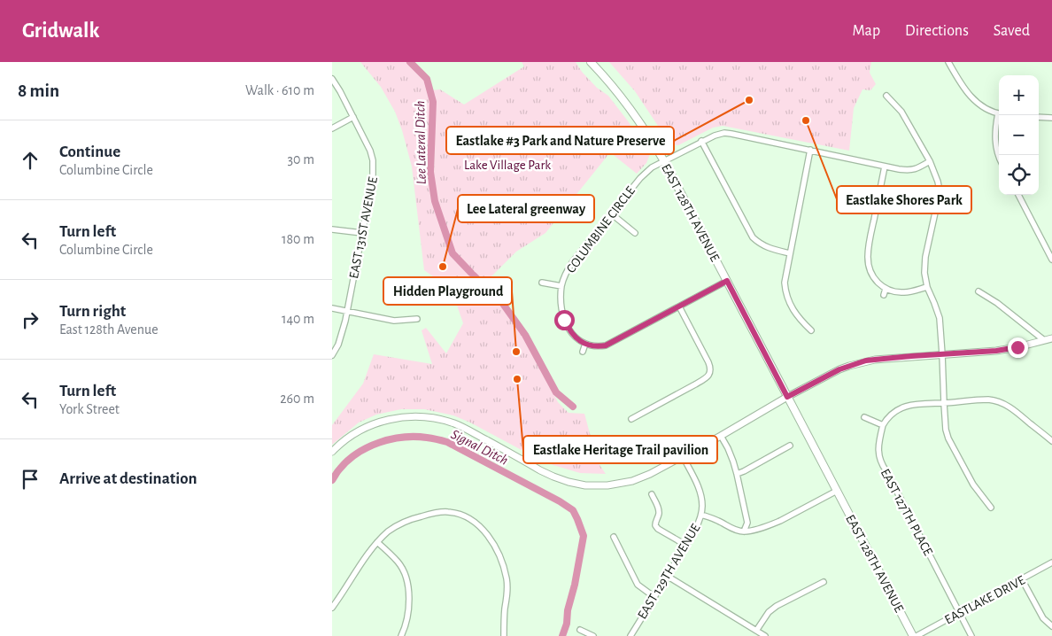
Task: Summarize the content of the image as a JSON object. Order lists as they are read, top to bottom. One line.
{"streets":{"main road":["EAST 128TH AVENUE"],"street":["EAST 131ST AVENUE","COLUMBINE CIRCLE","EAST 127TH PLACE","EAST 129TH AVENUE","EASTLAKE DRIVE"]},"crossings":[["EAST 128TH AVENUE","COLUMBINE CIRCLE"],["EAST 127TH PLACE","EASTLAKE DRIVE"]],"water":["Lee Lateral Ditch","Signal Ditch"],"parks":["Lake Village Park"],"places":["Eastlake #3 Park and Nature Preserve","Eastlake Shores Park","Lee Lateral greenway","Hidden Playground","Eastlake Heritage Trail pavilion"],"page":{"header":"Gridwalk","nav":["Map","Directions","Saved"],"heading":["8 min","Walk · 610 m"],"map_buttons":["+","−"],"list":[["Continue","Columbine Circle","30 m"],["Turn left","Columbine Circle","180 m"],["Turn right","East 128th Avenue","140 m"],["Turn left","York Street","260 m"],"Arrive at destination"]}}
